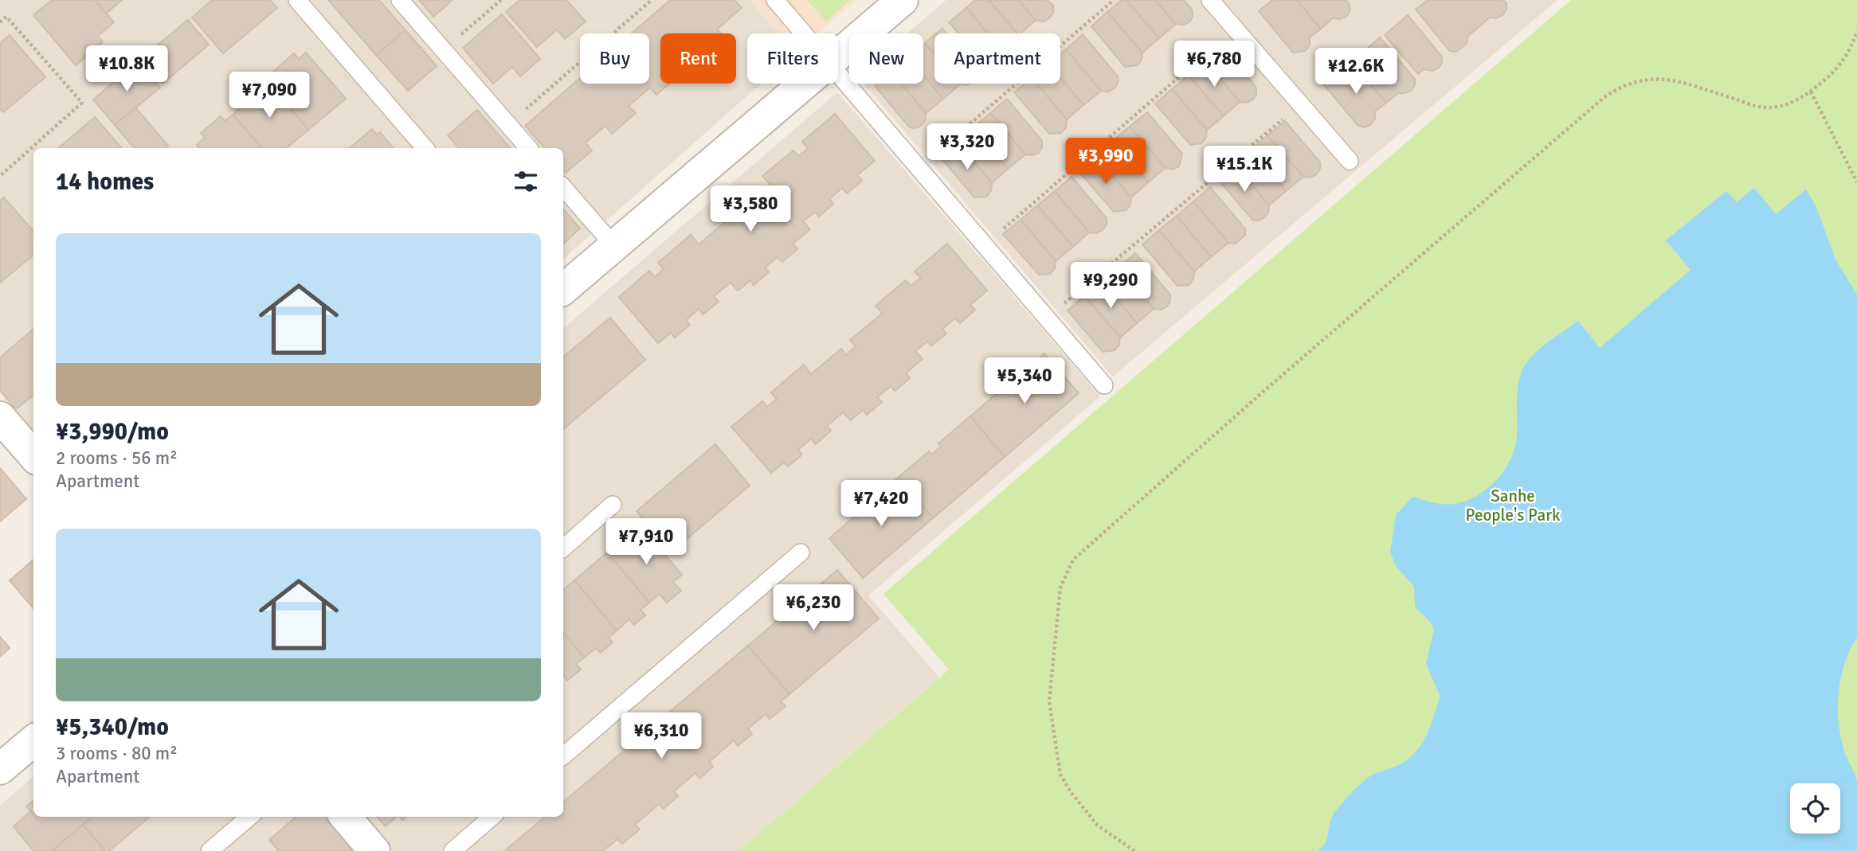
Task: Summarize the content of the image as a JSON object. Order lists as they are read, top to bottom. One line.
{"parks":["Sanhe People's Park"],"page":{"chip":["Buy","Rent","Filters","New","Apartment"],"price":["¥6,780","¥10.8K","¥12.6K","¥7,090","¥3,320","¥3,990","¥15.1K","¥3,580","¥9,290","¥5,340","¥7,420","¥7,910","¥6,230","¥6,310"],"heading":"14 homes","list":[{"name":"¥3,990/mo","note":"2 rooms · 56 m² · Apartment"},{"name":"¥5,340/mo","note":"3 rooms · 80 m² · Apartment"}]}}
